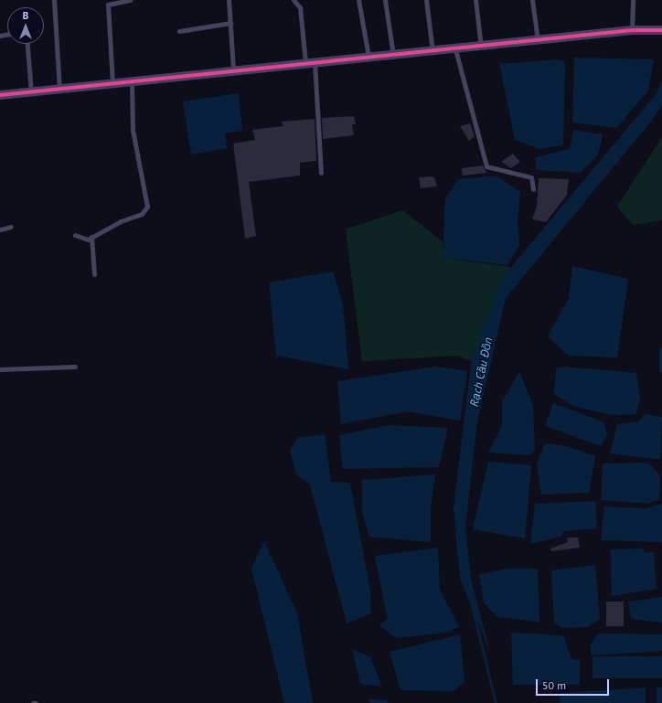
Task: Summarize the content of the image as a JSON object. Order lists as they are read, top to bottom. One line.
{"water":["Rạch Cầu Đồn"],"scale_bar":"50 m","north":"top"}
